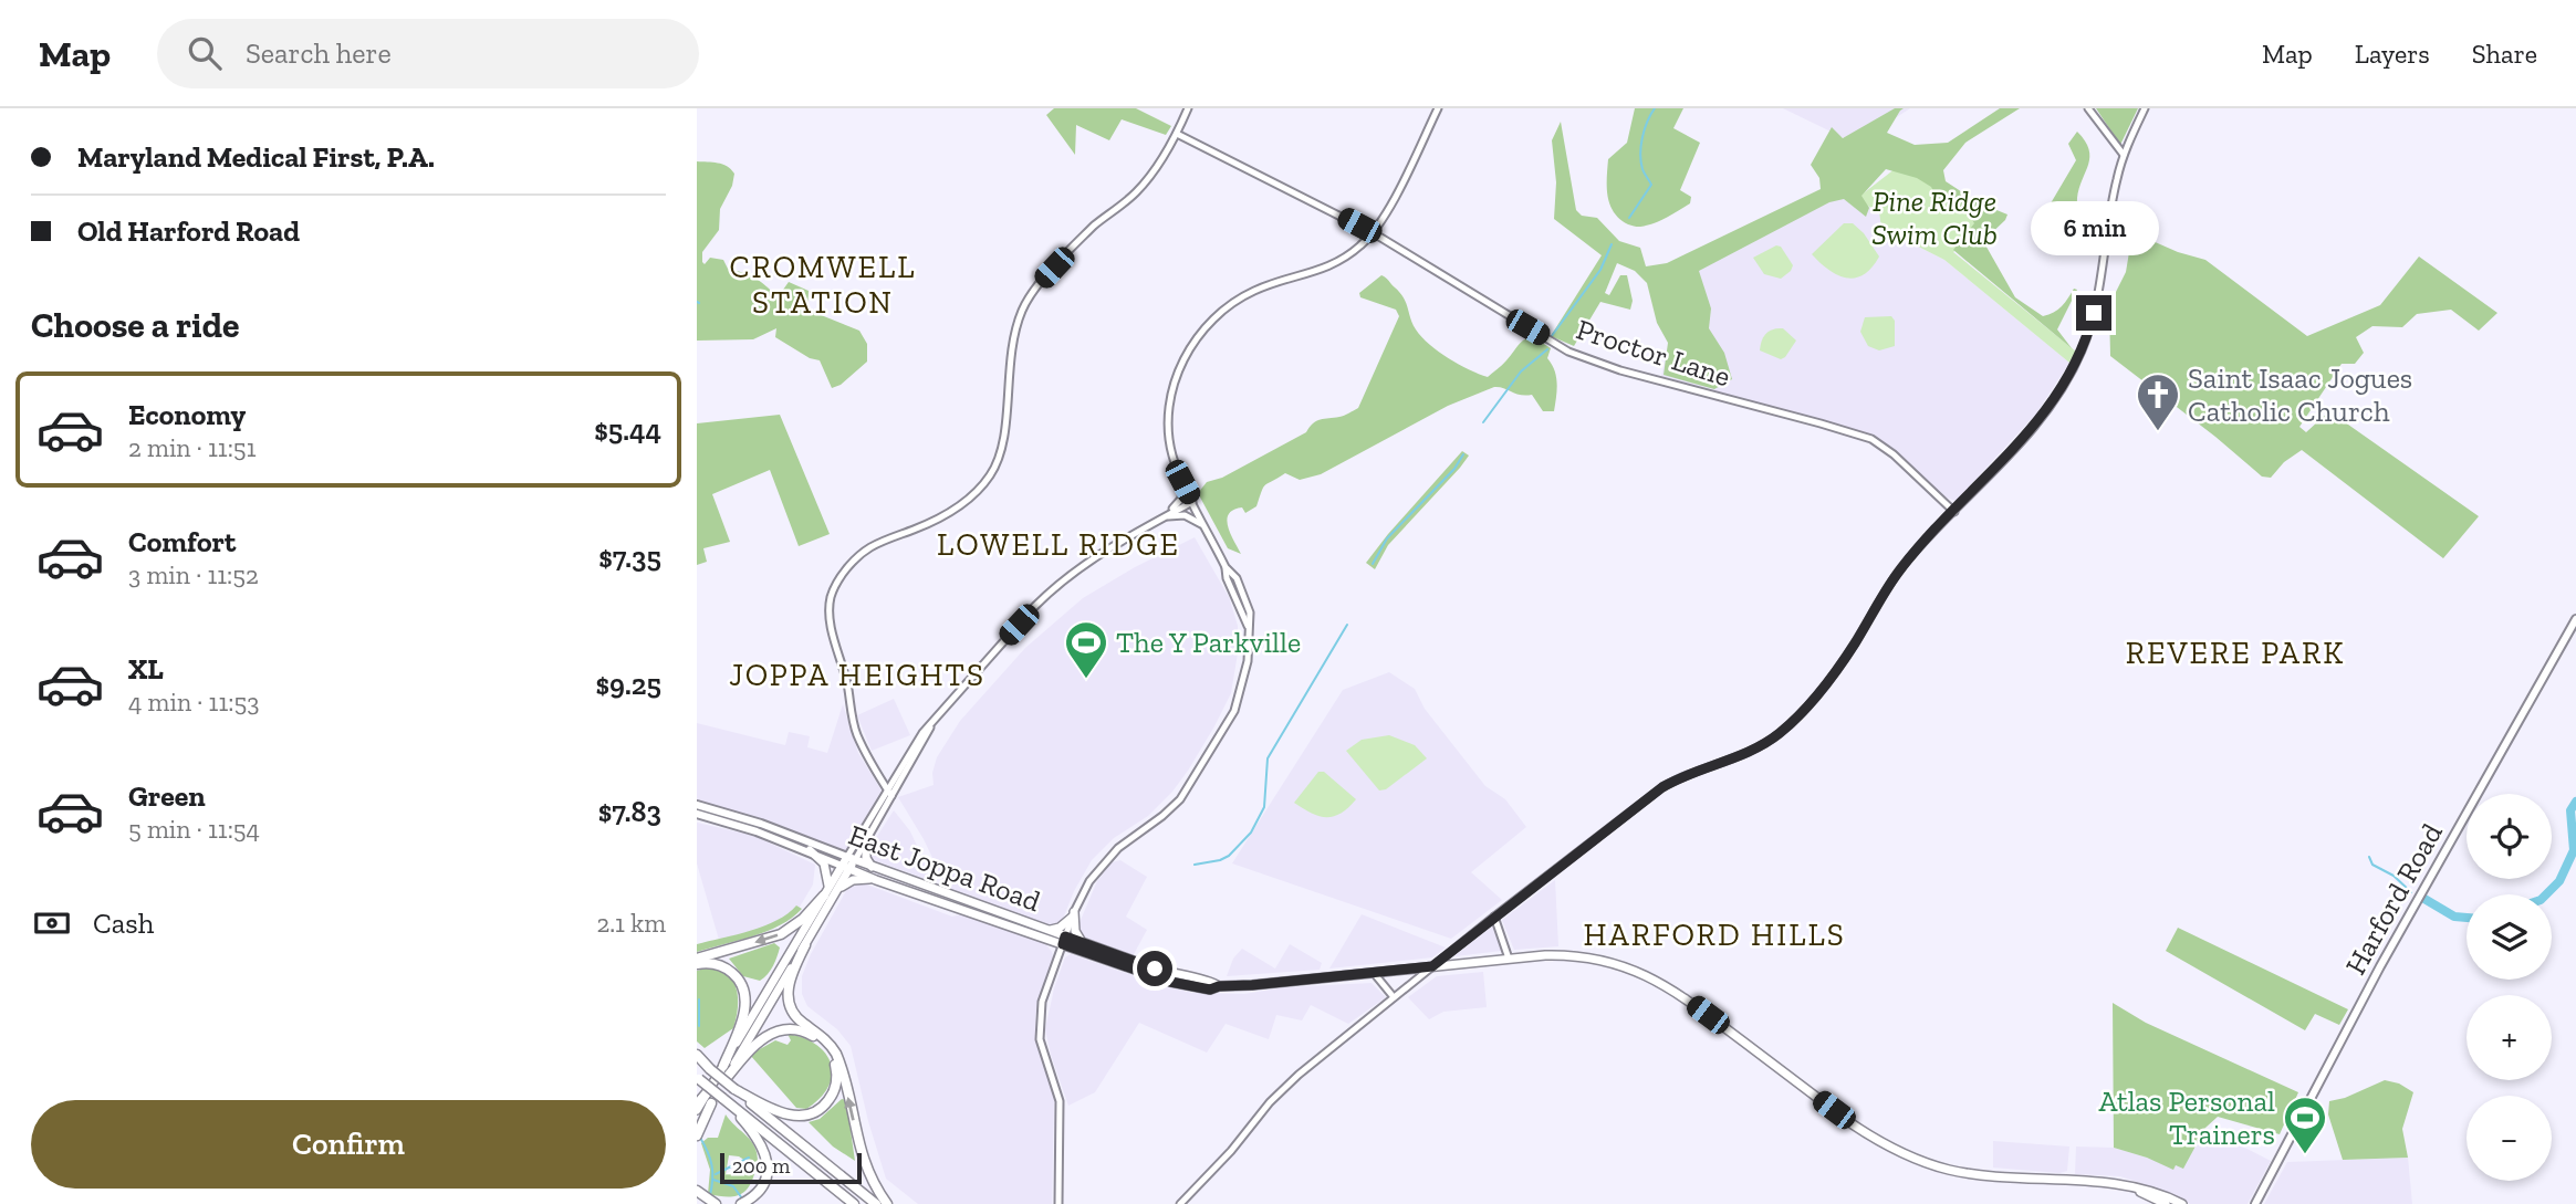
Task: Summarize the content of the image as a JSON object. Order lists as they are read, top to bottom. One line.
{"streets":{"main road":["East Joppa Road","Harford Road"],"street":["Proctor Lane"]},"districts":["CROMWELL STATION","LOWELL RIDGE","REVERE PARK","JOPPA HEIGHTS","HARFORD HILLS"],"parks":["Pine Ridge Swim Club"],"places":{"church":["Saint Isaac Jogues Catholic Church"],"sports":["The Y Parkville","Atlas Personal Trainers"]},"scale_bar":"200 m","page":{"header":"Map","search":"Search here","nav":["Map","Layers","Share"],"banner":["Maryland Medical First, P.A.","Old Harford Road"],"bubble":"6 min","heading":"Choose a ride","list":[{"name":"Economy","note":"2 min · 11:51","value":"$5.44"},{"name":"Comfort","note":"3 min · 11:52","value":"$7.35"},{"name":"XL","note":"4 min · 11:53","value":"$9.25"},{"name":"Green","note":"5 min · 11:54","value":"$7.83"}],"map_buttons":["+","−"],"pay":["Cash","2.1 km"],"buttons":"Confirm","scale":"200 m"}}
